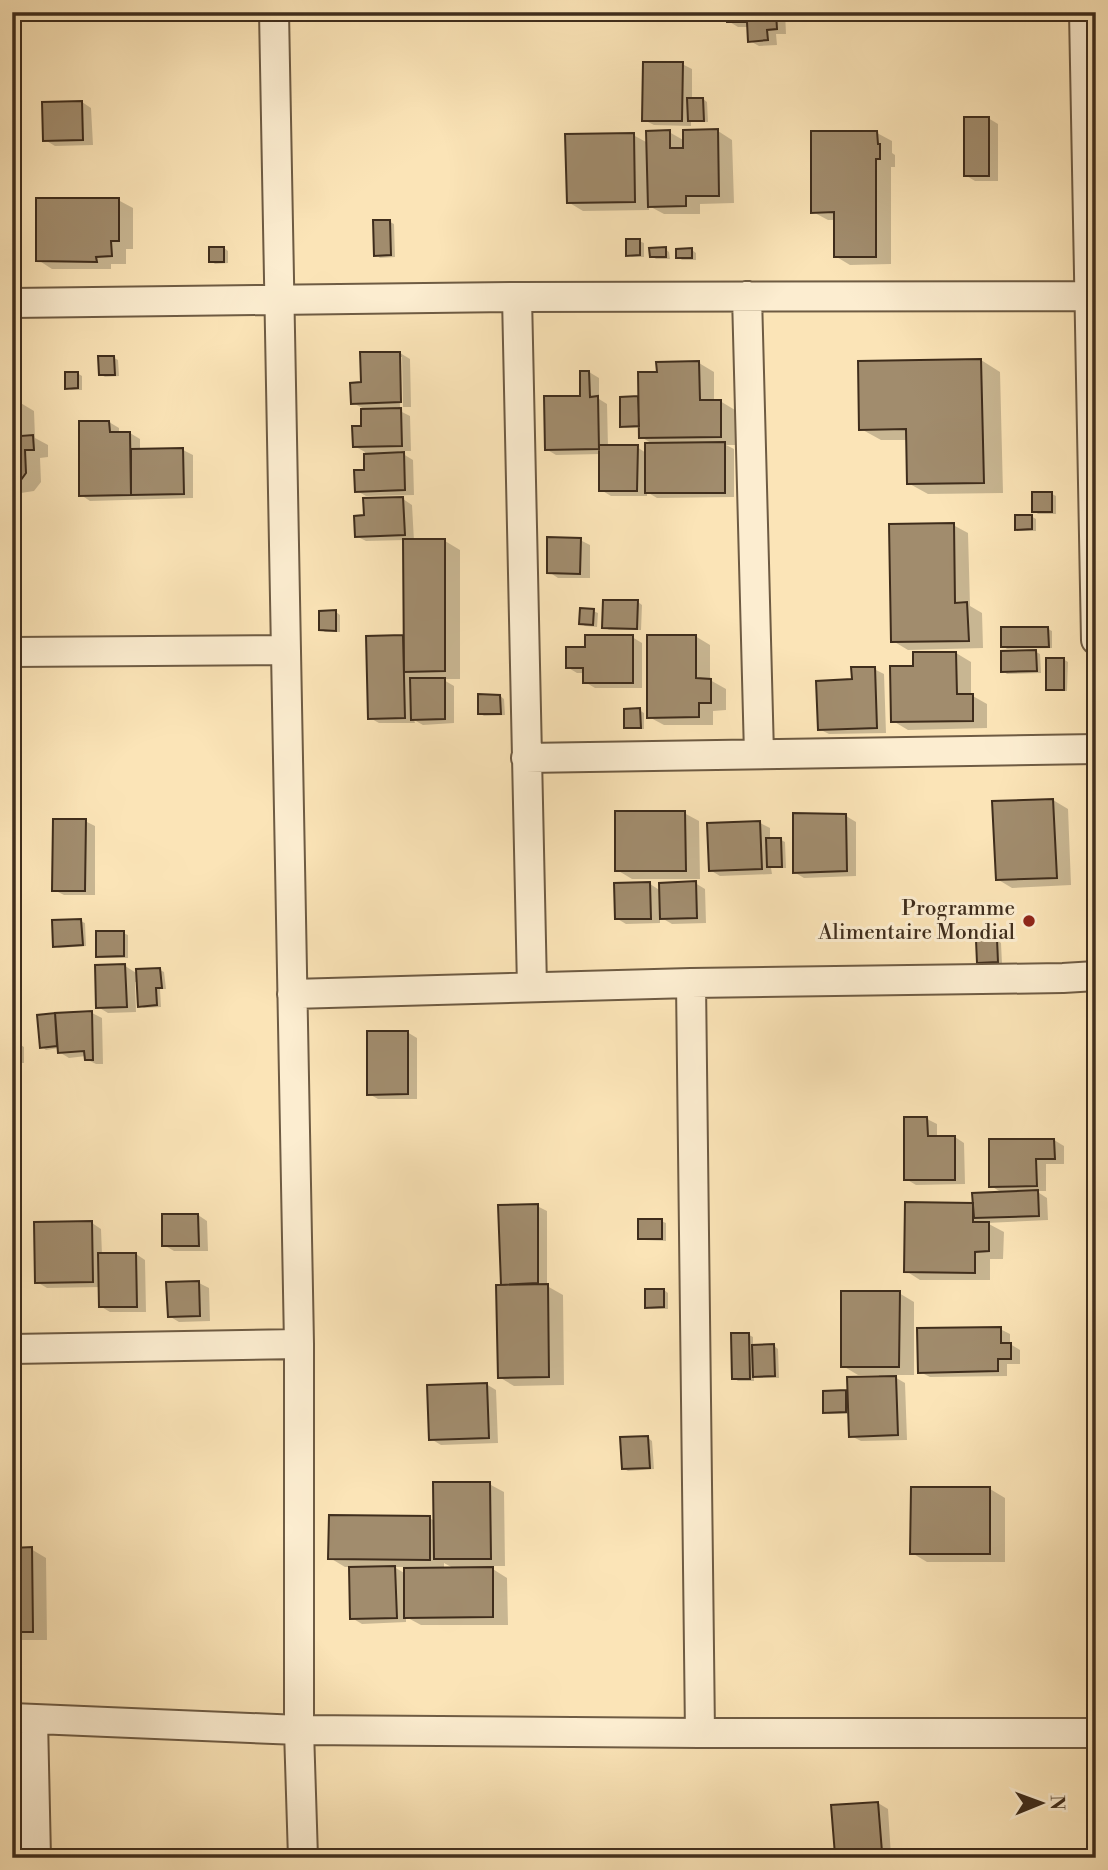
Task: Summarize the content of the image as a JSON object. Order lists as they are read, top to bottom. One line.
{"places":["Programme Alimentaire Mondial"],"north":"right"}
